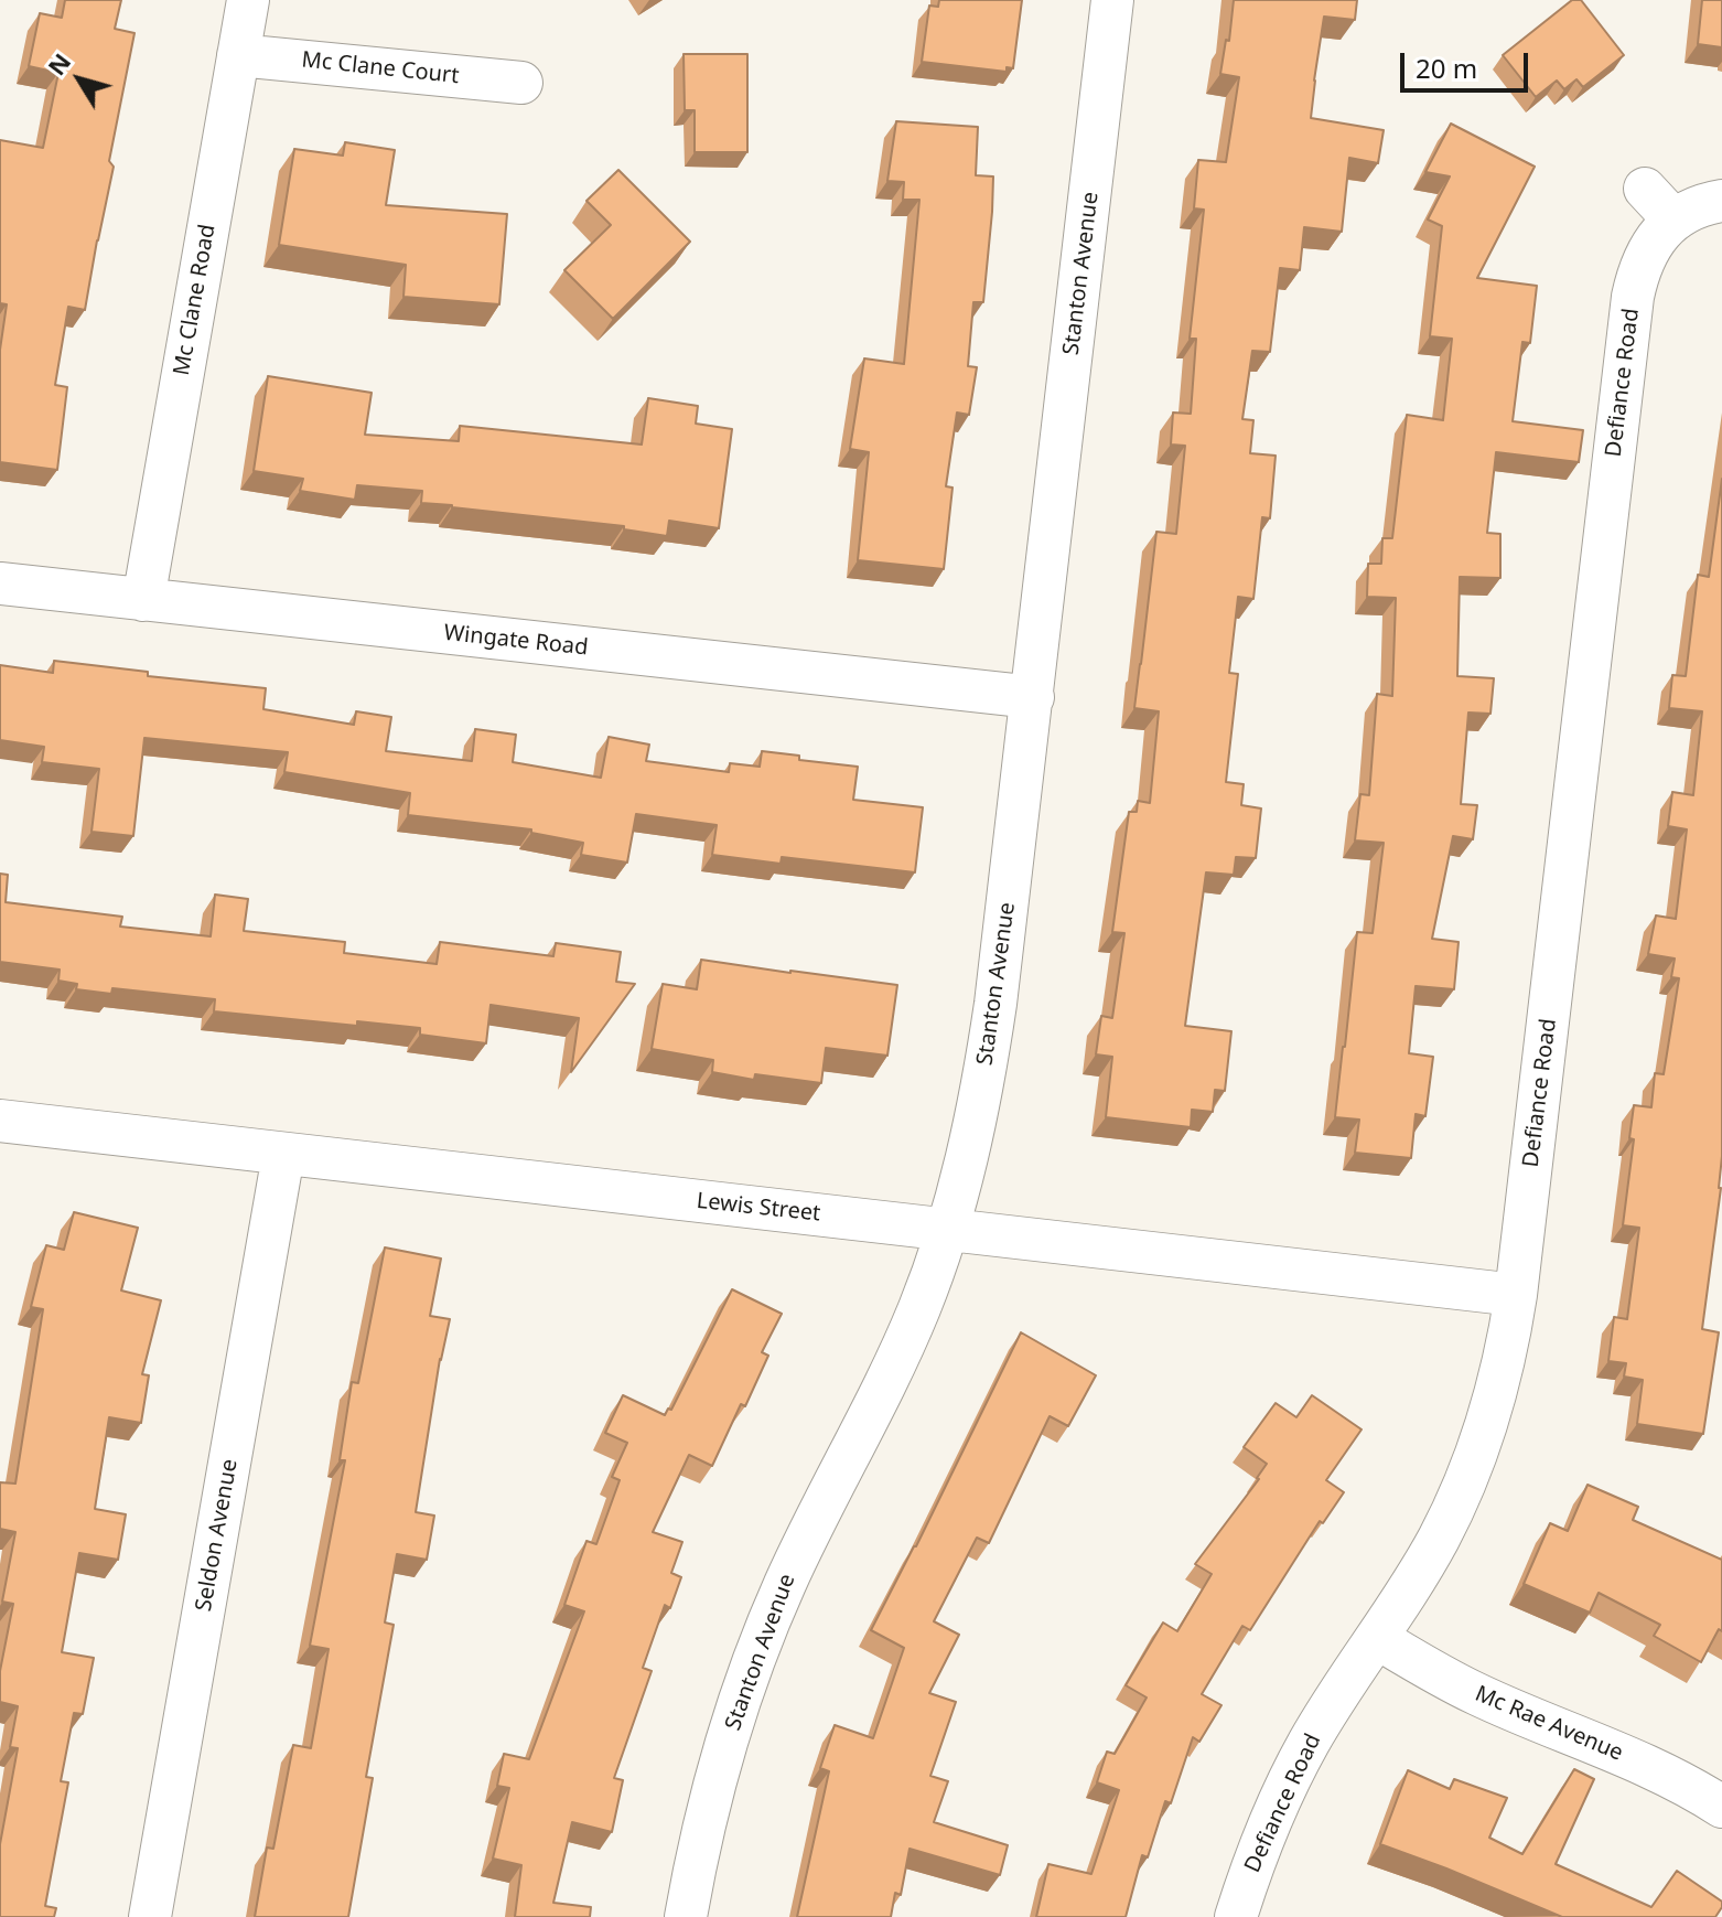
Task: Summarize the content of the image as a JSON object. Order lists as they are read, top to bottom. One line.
{"streets":{"street":["Mc Clane Court","Stanton Avenue","Mc Clane Road","Defiance Road","Wingate Road","Lewis Street","Seldon Avenue","Mc Rae Avenue"]},"crossings":[["Mc Clane Court","Mc Clane Road"],["Stanton Avenue","Wingate Road"],["Stanton Avenue","Lewis Street"],["Mc Clane Road","Wingate Road"],["Defiance Road","Lewis Street"],["Defiance Road","Mc Rae Avenue"],["Lewis Street","Seldon Avenue"]],"scale_bar":"20 m","north":"top left"}
